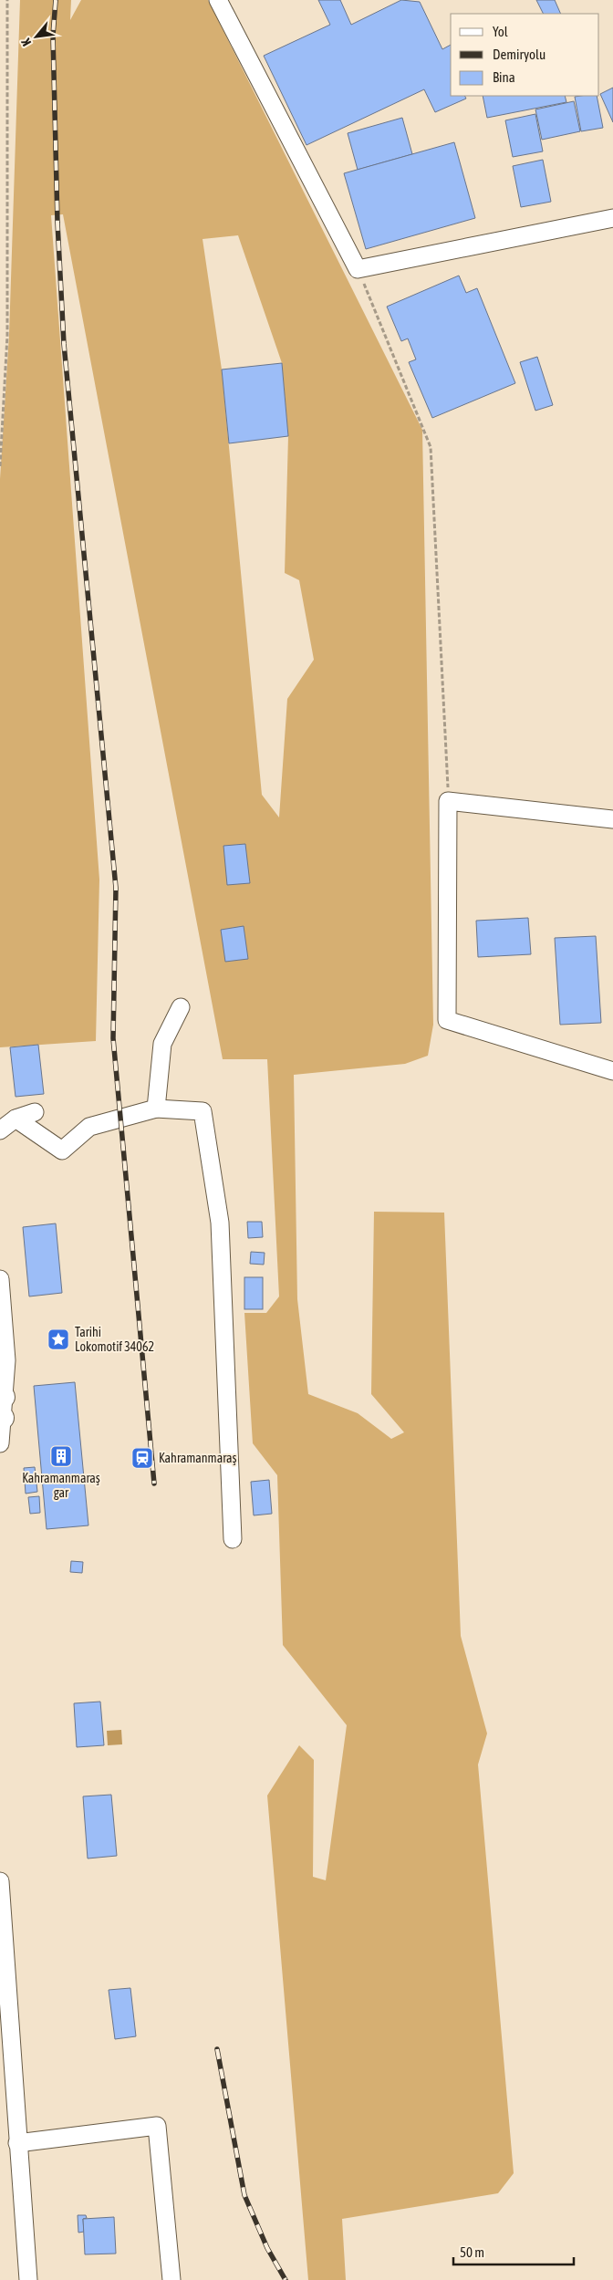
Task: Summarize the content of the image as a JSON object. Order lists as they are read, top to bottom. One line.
{"places":{"place":["Tarihi Lokomotif 34062"],"building":["Kahramanmaraş gar"],"station":["Kahramanmaraş"]},"legend":["Yol","Demiryolu","Bina"],"scale_bar":"50 m","north":"bottom left"}
